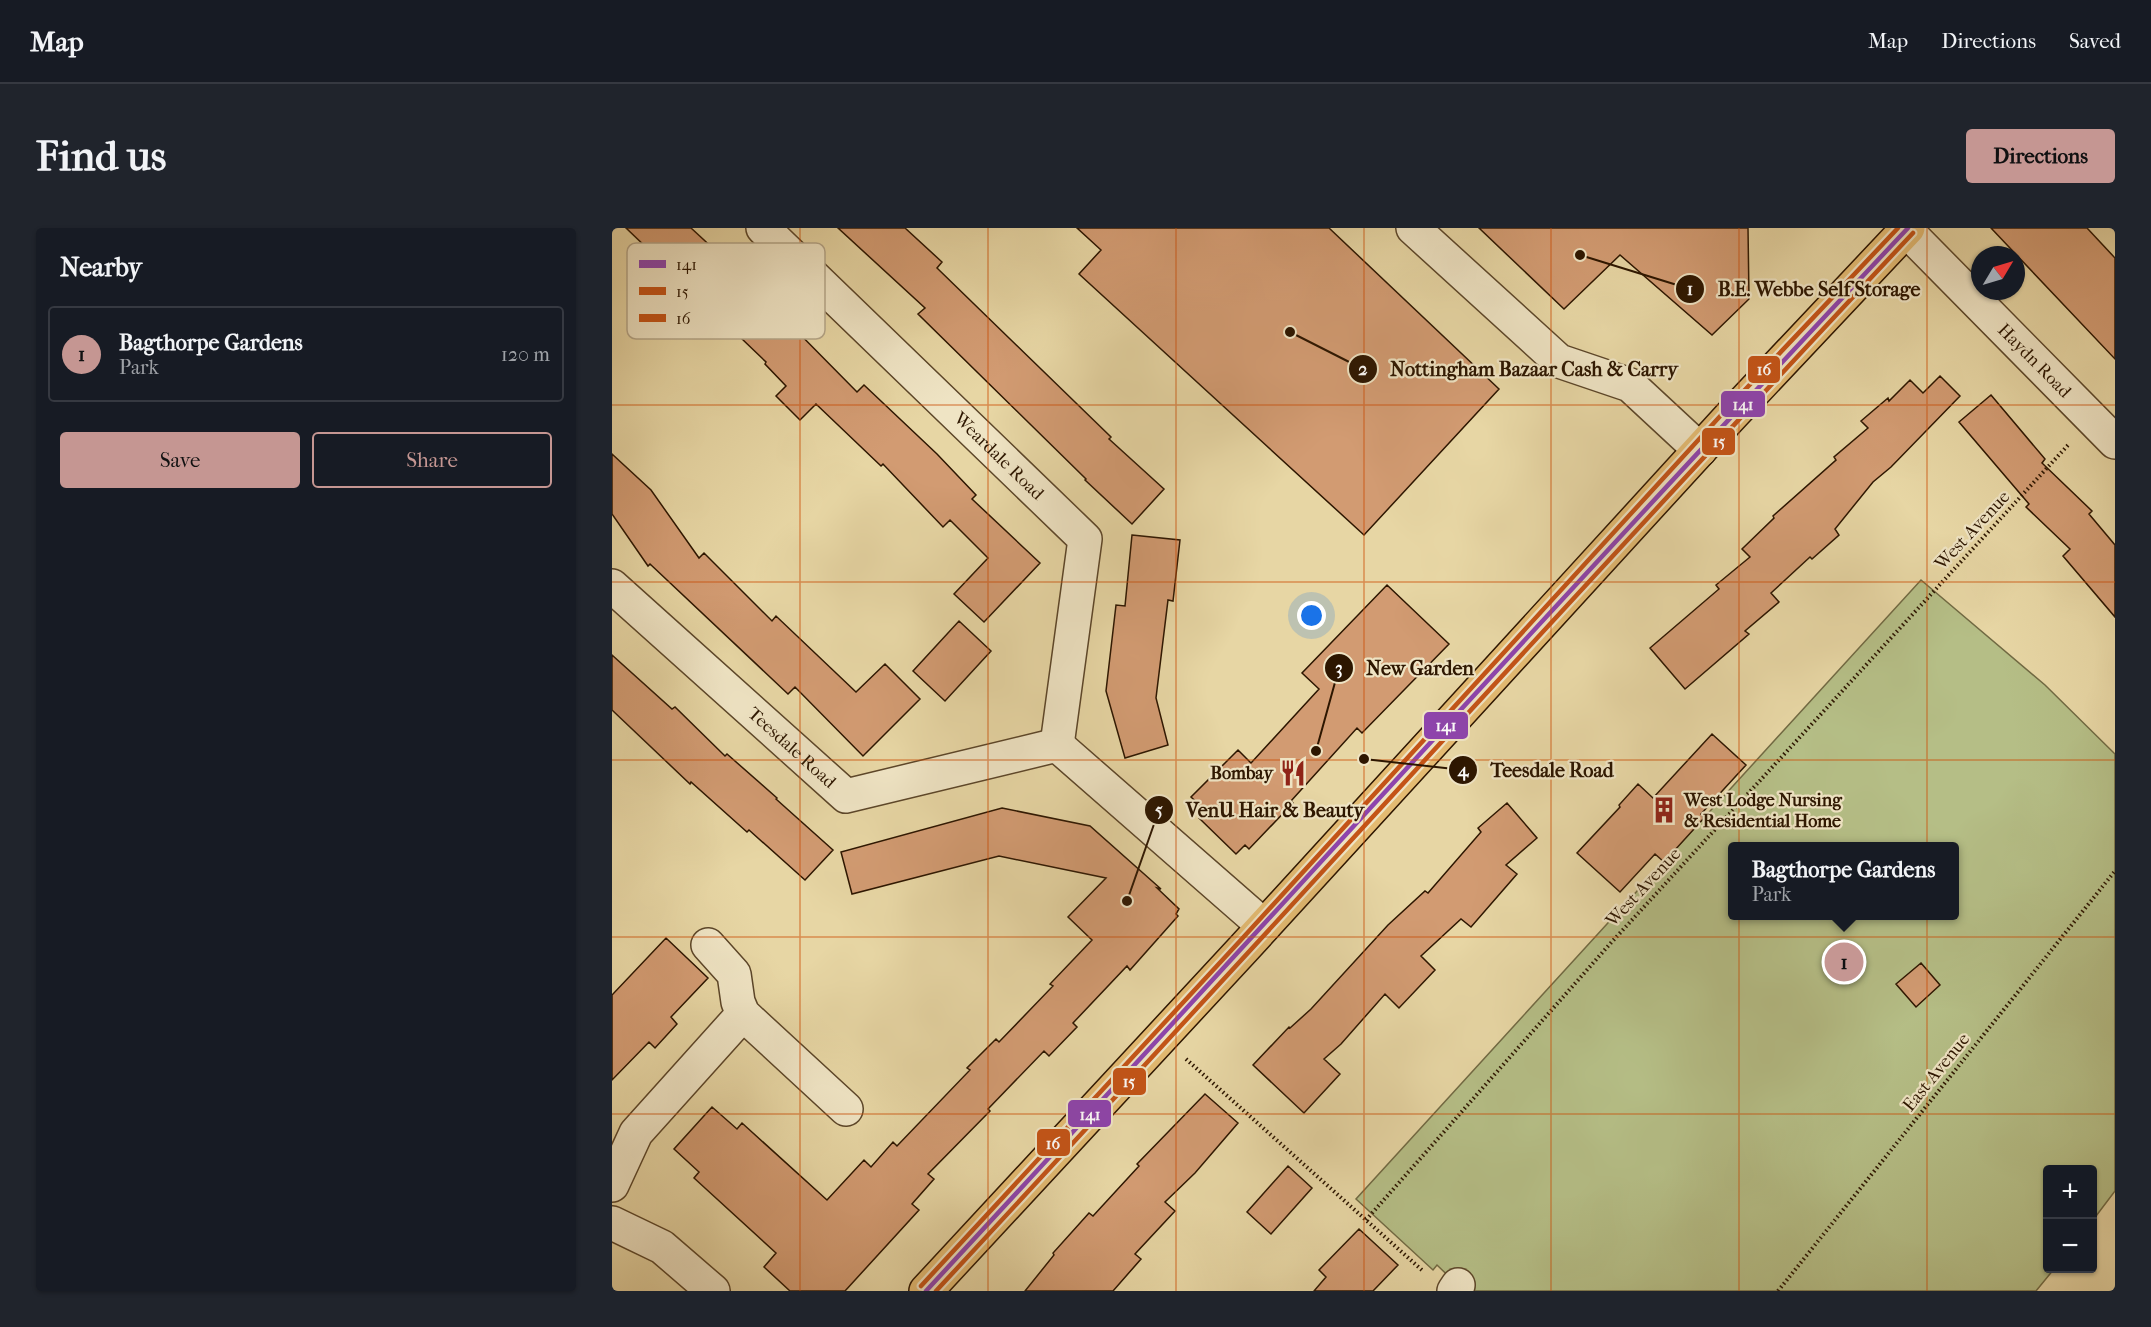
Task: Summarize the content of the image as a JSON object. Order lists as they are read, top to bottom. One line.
{"streets":{"street":["Haydn Road","Weardale Road","Teesdale Road"],"path":["West Avenue","East Avenue"]},"crossings":[["Haydn Road","West Avenue"],["Weardale Road","Teesdale Road"]],"places":{"other":["B.E. Webbe Self Storage","Nottingham Bazaar Cash & Carry","New Garden","Teesdale Road","VenU Hair & Beauty"],"restaurant":["Bombay"],"building":["West Lodge Nursing & Residential Home"]},"lines":["transit line 141","transit line 16","transit line 15"],"legend":["141","15","16"],"north":"top right","page":{"header":"Map","nav":["Map","Directions","Saved"],"buttons":["Directions",["Save","Share"]],"title":"Find us","heading":"Nearby","list":[{"mark":"1","name":"Bagthorpe Gardens","note":"Park","value":"120 m"}],"popup":["Bagthorpe Gardens","Park"],"pins":"1","map_buttons":["+","−"]}}
